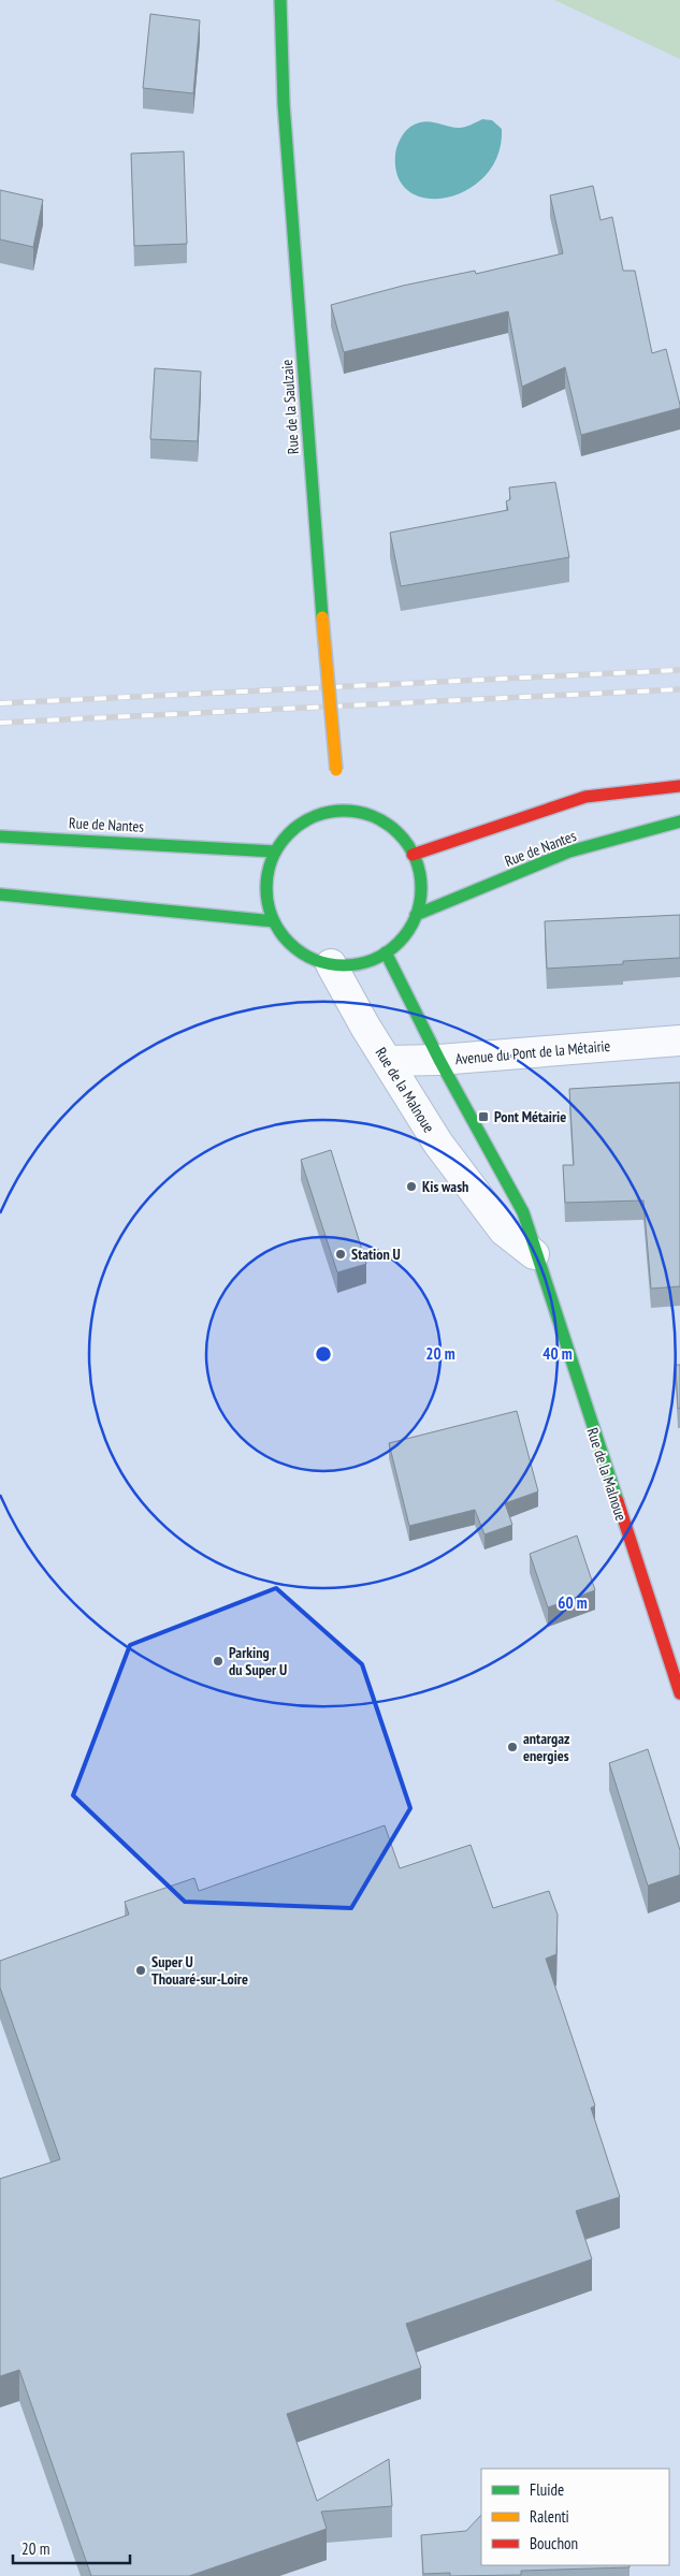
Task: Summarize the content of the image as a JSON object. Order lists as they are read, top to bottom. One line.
{"streets":{"street":["Rue de la Saulzaie","Rue de Nantes","Avenue du Pont de la Métairie","Rue de la Malnoue"]},"crossings":[["Rue de Nantes","Rue de la Malnoue"],["Avenue du Pont de la Métairie","Rue de la Malnoue"]],"places":{"transit":["Pont Métairie"],"other":["Kis wash","Station U","Parking du Super U","antargaz energies","Super U Thouaré-sur-Loire"]},"legend":["Fluide","Ralenti","Bouchon"],"scale_bar":"20 m","rings":["20 m","40 m","60 m"]}
